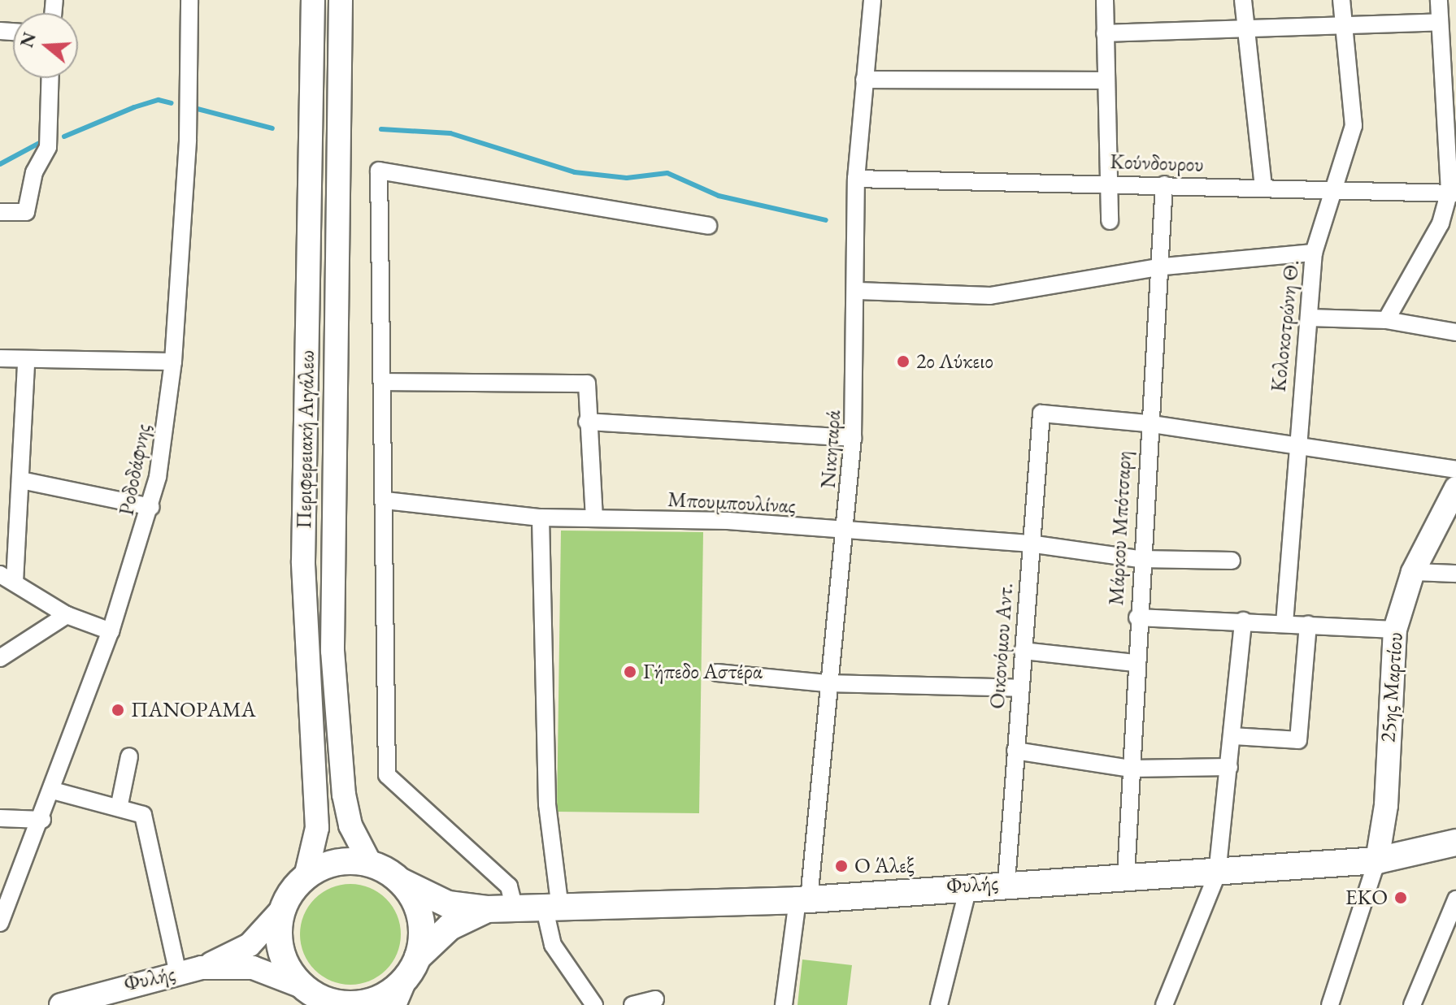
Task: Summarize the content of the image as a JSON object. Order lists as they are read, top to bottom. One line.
{"streets":{"main road":["Περιφερειακή Αιγάλεω","25ης Μαρτίου","Φυλής"],"street":["Κούνδουρου","Κολοκοτρώνη Θ.","Νικηταρά","Ροδοδάφνης","Μπουμπουλίνας","Μάρκου Μπότσαρη","Οικονόμου Αντ."]},"crossings":[["Κούνδουρου","Κολοκοτρώνη Θ."],["Κούνδουρου","Νικηταρά"],["Κούνδουρου","Μάρκου Μπότσαρη"],["Περιφερειακή Αιγάλεω","Φυλής"],["Νικηταρά","Μπουμπουλίνας"],["Νικηταρά","Φυλής"],["Μπουμπουλίνας","Μάρκου Μπότσαρη"],["Μπουμπουλίνας","Οικονόμου Αντ."],["Μάρκου Μπότσαρη","Οικονόμου Αντ."],["Μάρκου Μπότσαρη","Φυλής"],["Οικονόμου Αντ.","Φυλής"],["25ης Μαρτίου","Φυλής"]],"places":["2ο Λύκειο","Γήπεδο Αστέρα","ΠΑΝΟΡΑΜΑ","Ο Άλεξ","EKO"],"north":"left"}
